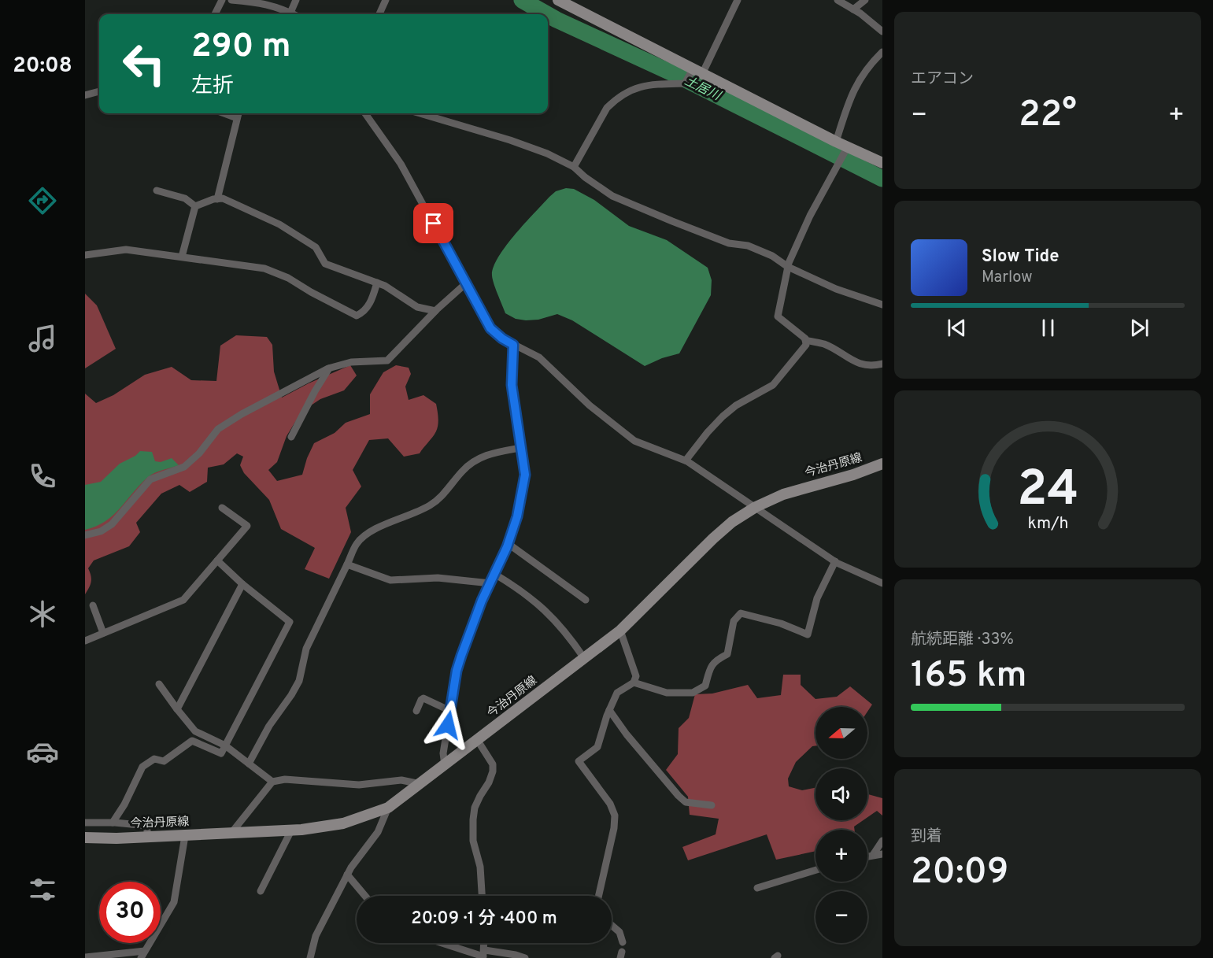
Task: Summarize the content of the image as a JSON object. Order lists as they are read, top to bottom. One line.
{"streets":{"main road":["今治丹原線"]},"water":["土居川"],"north":"left","page":{"tabs":"20:08","tile":["エアコン",["航続距離 · 33%","165 km"],["到着","20:09"]],"turn":["290 m","左折"],"heat":["−","22°","+"],"song":["Slow Tide","Marlow"],"map_buttons":["+","−"],"limit":"30","trip":"20:09 · 1 分 · 400 m","gauge":["24","km/h"]}}
